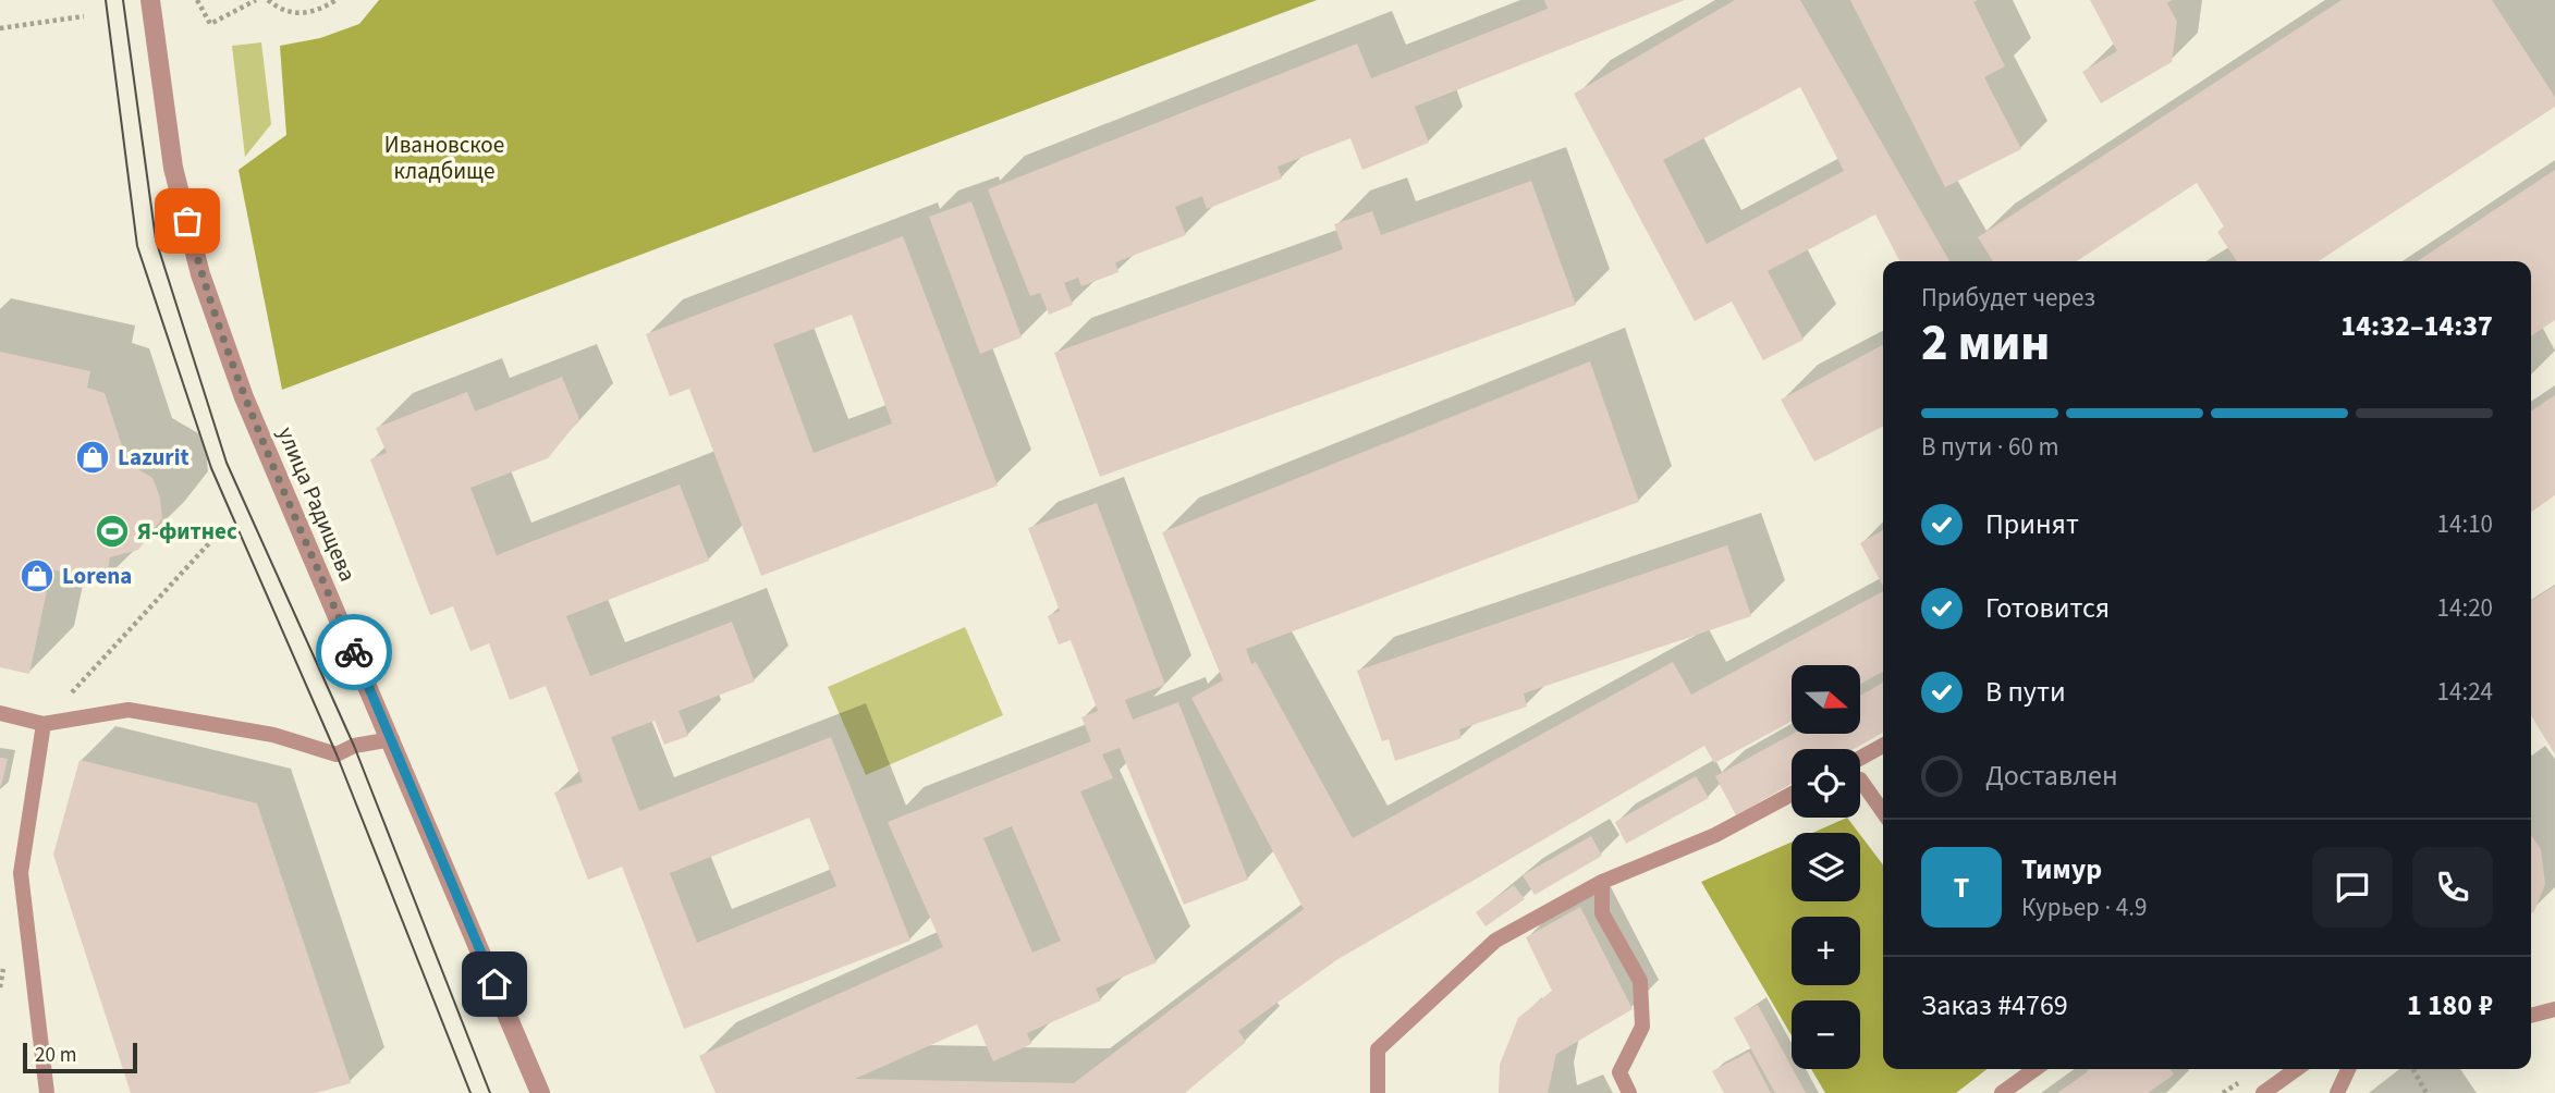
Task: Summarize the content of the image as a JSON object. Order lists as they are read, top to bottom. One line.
{"streets":{"street":["улица Радищева"]},"parks":["Ивановское кладбище"],"places":{"shop":["Lazurit","Lorena"],"sports":["Я-фитнес"]},"scale_bar":"20 m","north":"right","page":{"heading":["2 мин","Прибудет через","14:32–14:37"],"panel":["Тимур","Курьер · 4.9","Заказ #4769","1 180 ₽"],"bar":"В пути · 60 m","list":[["Принят","14:10"],["Готовится","14:20"],["В пути","14:24"],"Доставлен"],"map_buttons":["+","−"],"round":"Т","scale":"20 m"}}
